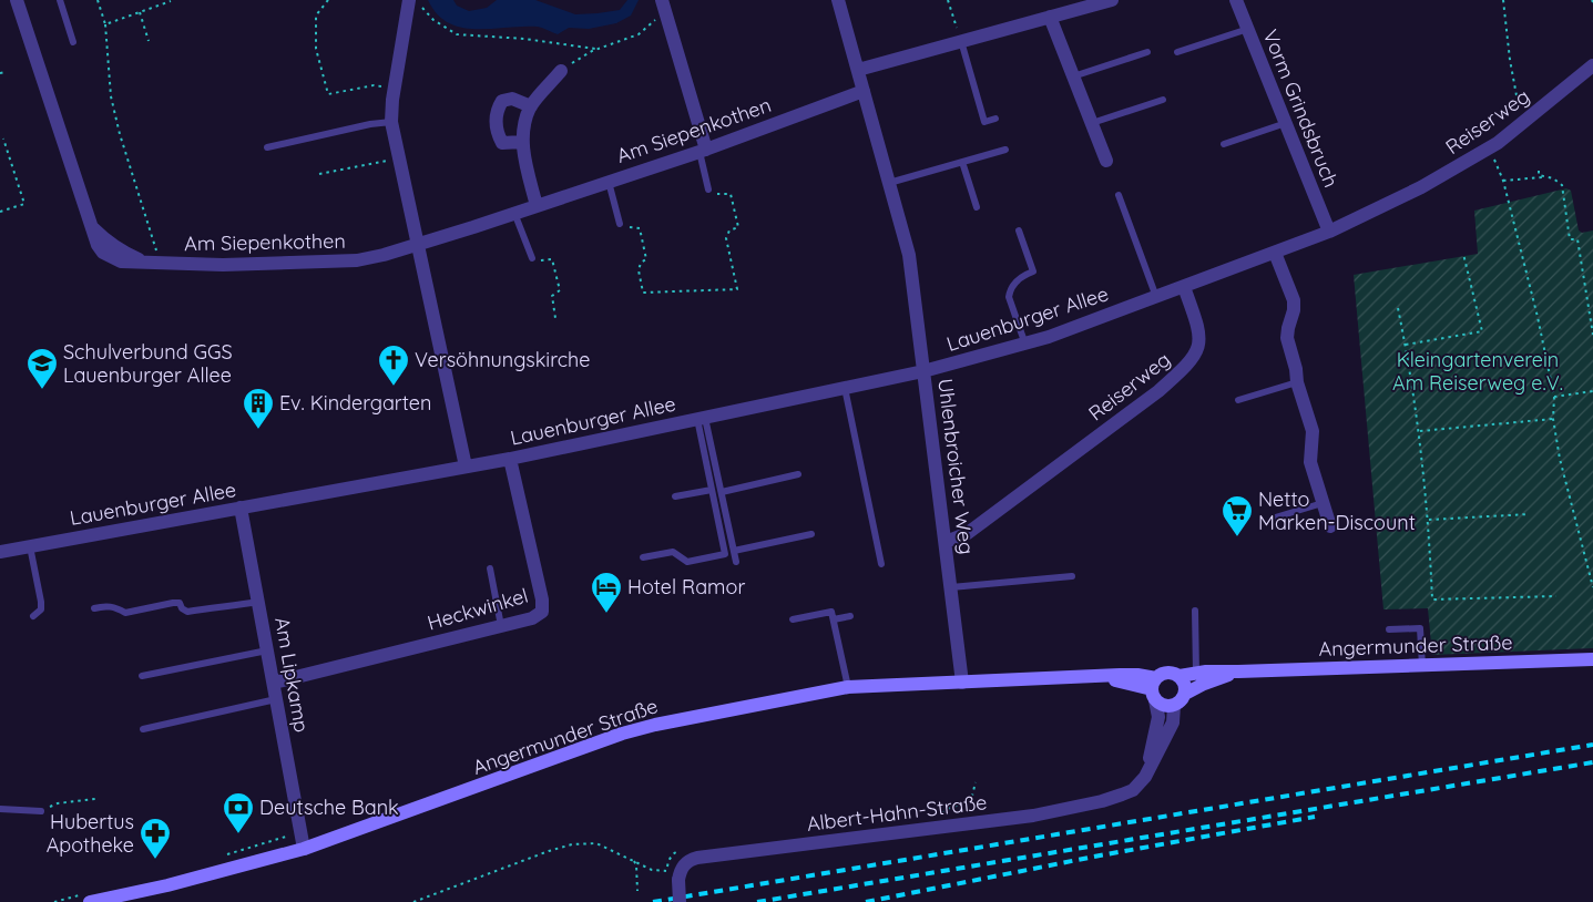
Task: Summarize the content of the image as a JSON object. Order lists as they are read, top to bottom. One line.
{"streets":{"main road":["Angermunder Straße"],"street":["Vorm Grindsbruch","Reiserweg","Am Siepenkothen","Lauenburger Allee","Uhlenbroicher Weg","Heckwinkel","Am Lipkamp","Albert-Hahn-Straße"]},"crossings":[["Vorm Grindsbruch","Reiserweg"],["Reiserweg","Lauenburger Allee"],["Reiserweg","Uhlenbroicher Weg"],["Am Siepenkothen","Uhlenbroicher Weg"],["Lauenburger Allee","Uhlenbroicher Weg"],["Lauenburger Allee","Heckwinkel"],["Lauenburger Allee","Am Lipkamp"],["Uhlenbroicher Weg","Angermunder Straße"],["Heckwinkel","Am Lipkamp"],["Angermunder Straße","Am Lipkamp"],["Angermunder Straße","Albert-Hahn-Straße"]],"parks":["Kleingartenverein Am Reiserweg e.V."],"places":{"church":["Versöhnungskirche"],"school or university":["Schulverbund GGS Lauenburger Allee"],"building":["Ev. Kindergarten"],"supermarket":["Netto Marken-Discount"],"hotel":["Hotel Ramor"],"bank":["Deutsche Bank"],"pharmacy":["Hubertus Apotheke"]}}
